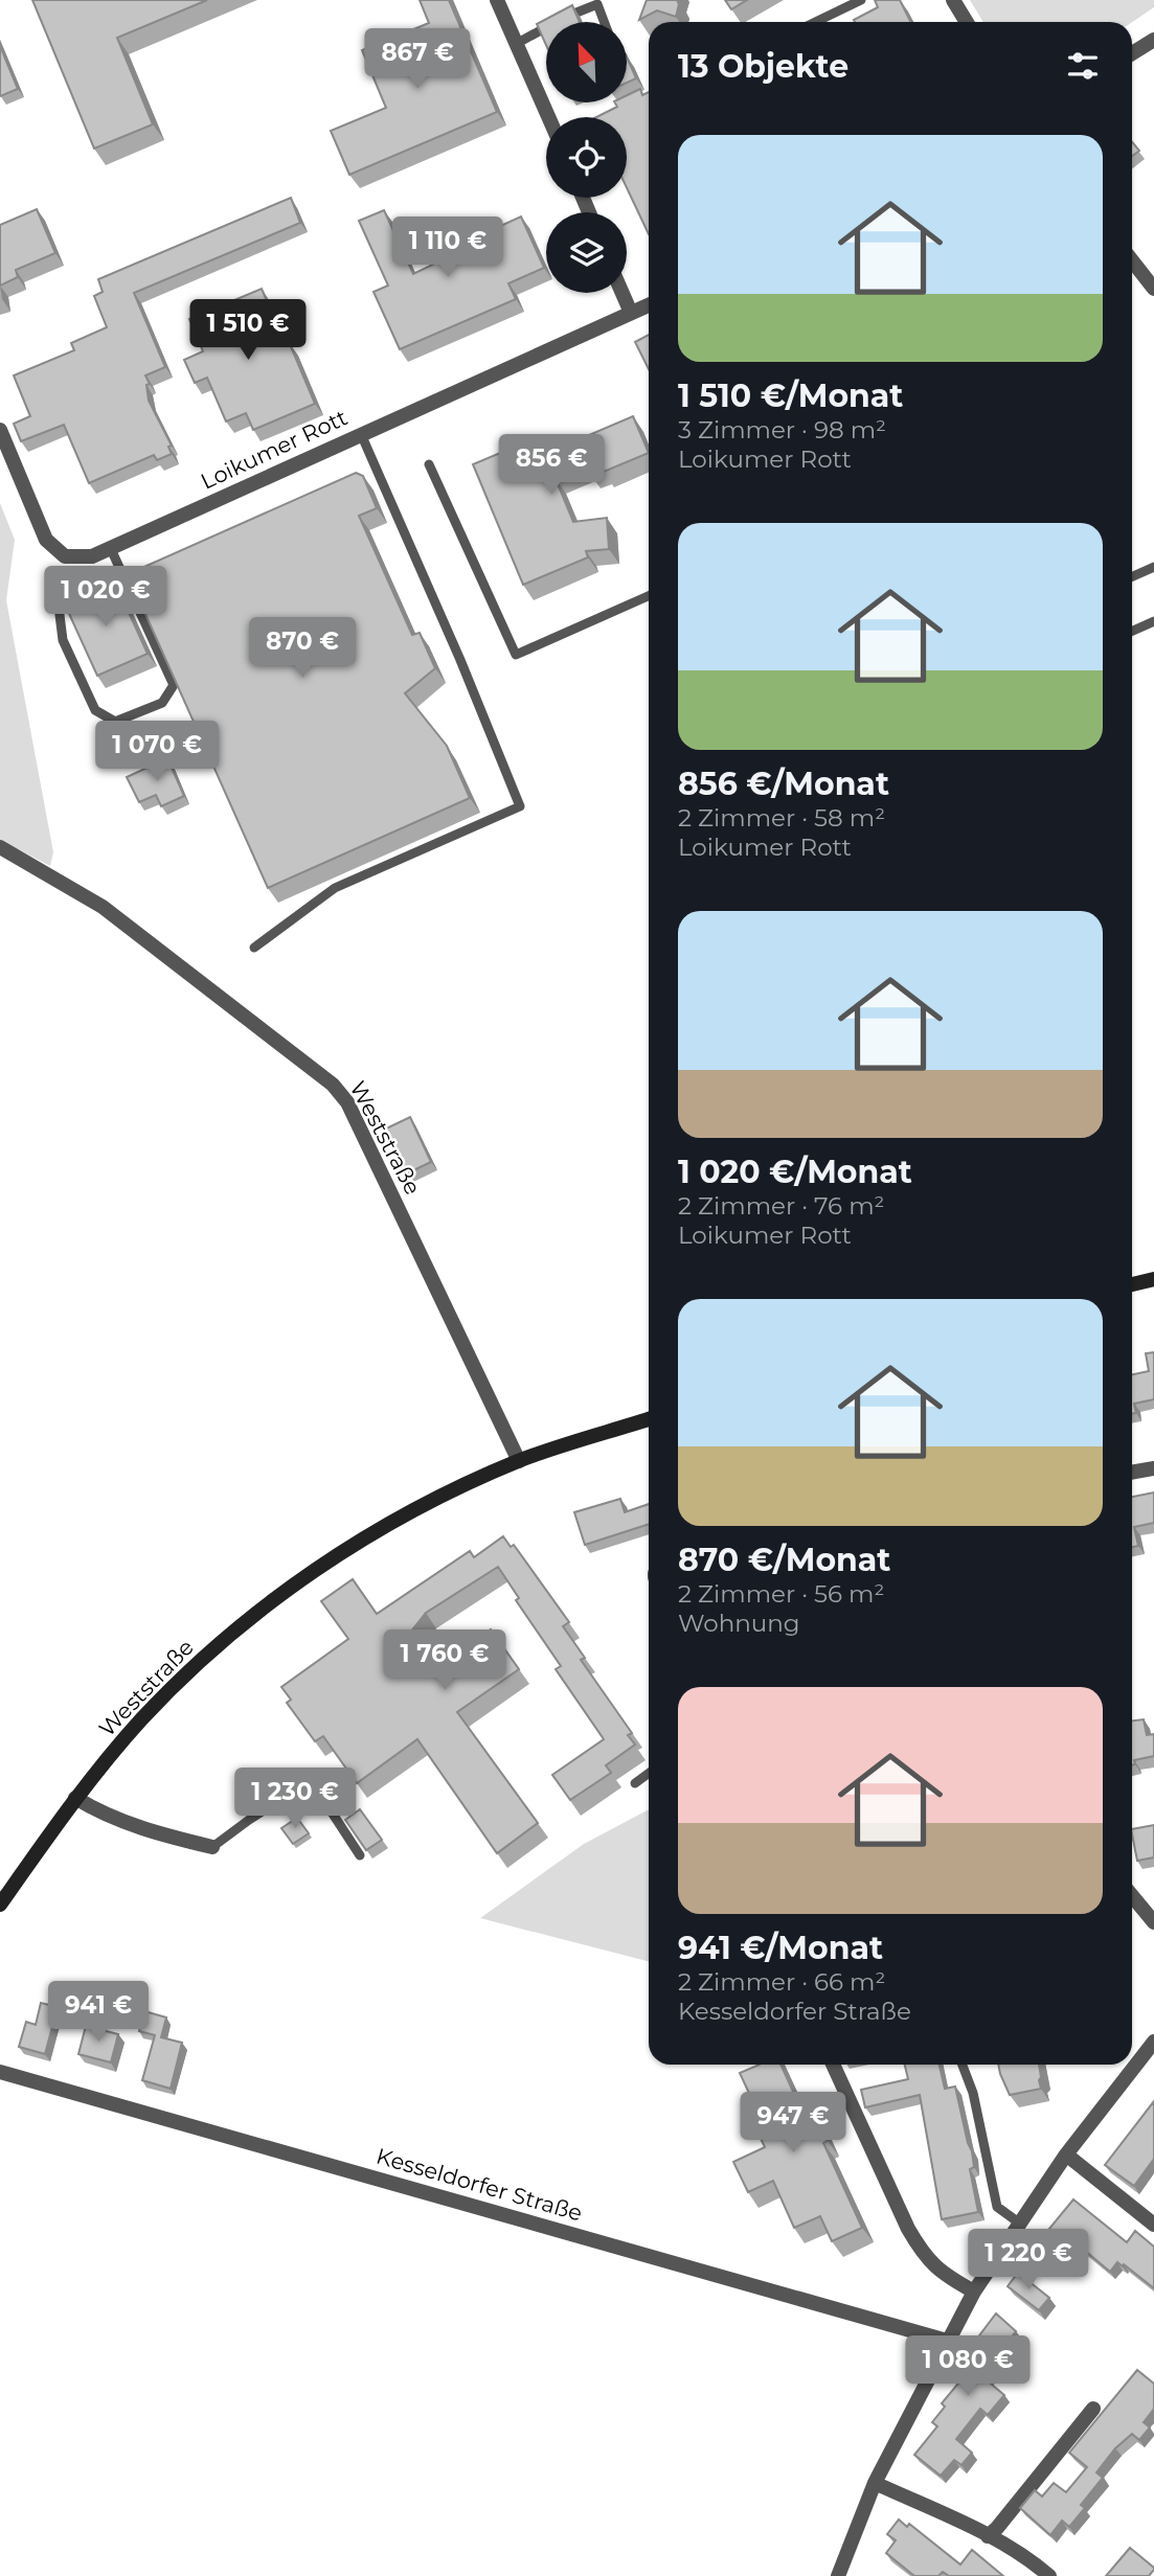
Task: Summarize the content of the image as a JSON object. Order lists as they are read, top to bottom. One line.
{"streets":{"main road":["Weststraße"],"street":["Loikumer Rott","Kesseldorfer Straße"]},"north":"top left","page":{"heading":"13 Objekte","price":["867 €","1 110 €","1 510 €","856 €","1 020 €","870 €","1 070 €","1 760 €","1 230 €","941 €","947 €","1 220 €","1 080 €"],"list":[{"name":"1 510 €/Monat","note":"3 Zimmer · 98 m² · Loikumer Rott"},{"name":"856 €/Monat","note":"2 Zimmer · 58 m² · Loikumer Rott"},{"name":"1 020 €/Monat","note":"2 Zimmer · 76 m² · Loikumer Rott"},{"name":"870 €/Monat","note":"2 Zimmer · 56 m² · Wohnung"},{"name":"941 €/Monat","note":"2 Zimmer · 66 m² · Kesseldorfer Straße"}]}}
